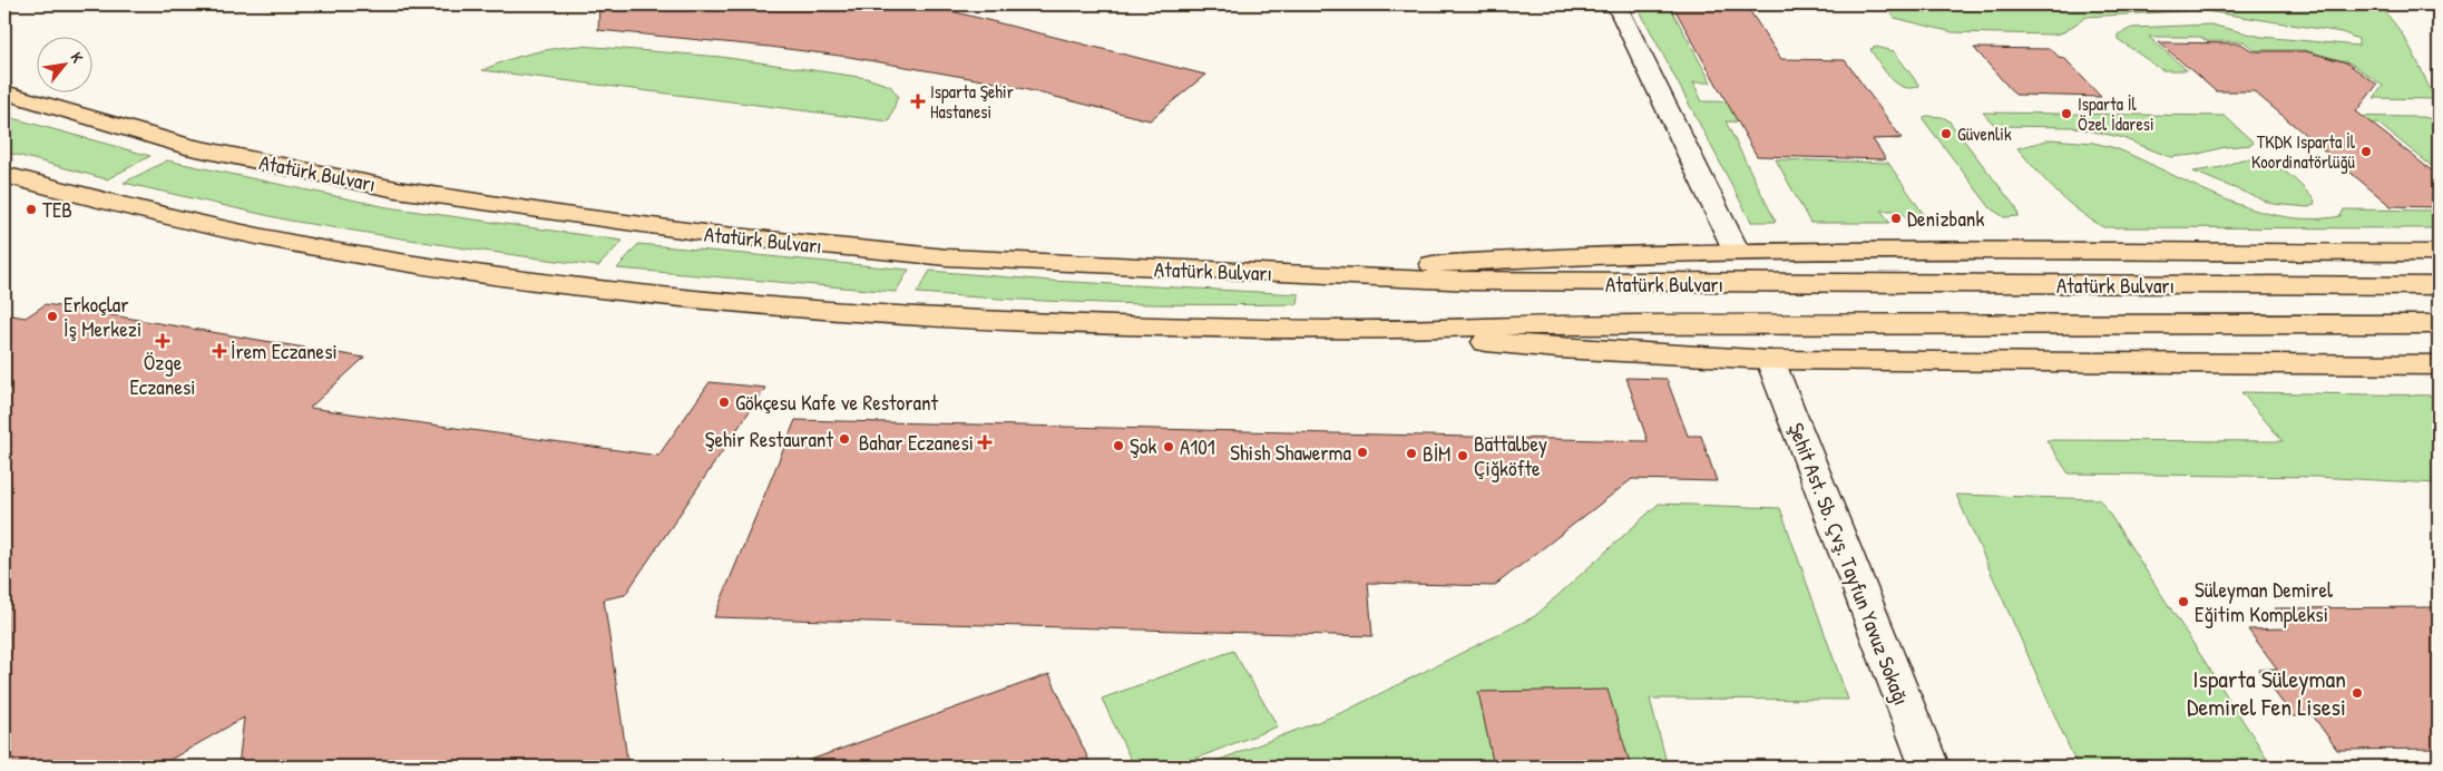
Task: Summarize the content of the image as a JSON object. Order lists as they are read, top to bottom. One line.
{"streets":{"main road":["Atatürk Bulvarı"],"street":["Şehit Ast. Sb. Çvş. Tayfun Yavuz Sokağı"]},"places":{"health":["Isparta Şehir Hastanesi","Özge Eczanesi","İrem Eczanesi","Bahar Eczanesi"],"other":["Isparta İl Özel İdaresi","Güvenlik","TKDK Isparta İl Koordinatörlüğü","TEB","Denizbank","Erkoçlar İş Merkezi","Gökçesu Kafe ve Restorant","Şehir Restaurant","Şok","A101","Shish Shawerma","BİM","Battalbey Çiğköfte","Süleyman Demirel Eğitim Kompleksi","Isparta Süleyman Demirel Fen Lisesi"]},"north":"top right"}
